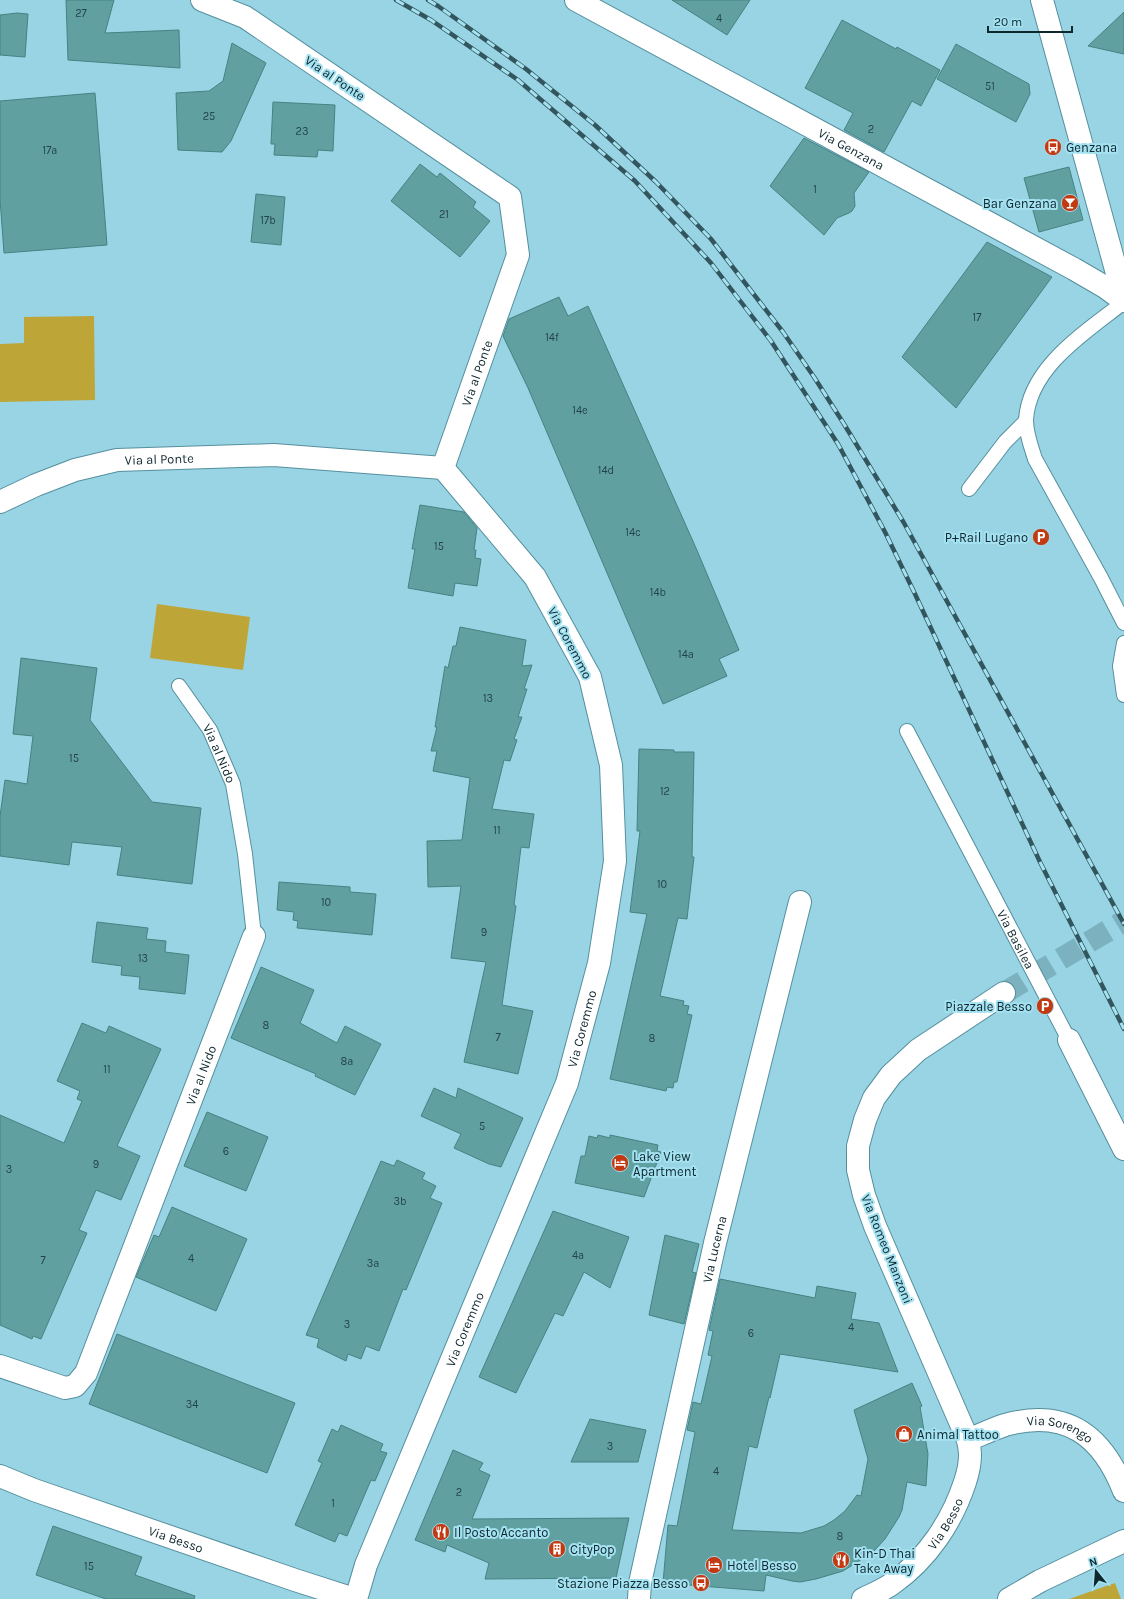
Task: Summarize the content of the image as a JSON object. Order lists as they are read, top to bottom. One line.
{"streets":{"street":["Via al Ponte","Via Genzana","Via Coremmo","Via al Nido","Via Basilea","Via Lucerna","Via Romeo Manzoni","Via Sorengo","Via Besso"]},"crossings":[["Via al Ponte","Via Coremmo"],["Via Coremmo","Via Besso"],["Via Romeo Manzoni","Via Sorengo"],["Via Romeo Manzoni","Via Besso"],["Via Sorengo","Via Besso"]],"places":{"bus stop":["Genzana","Stazione Piazza Besso"],"bar":["Bar Genzana"],"parking":["P+Rail Lugano","Piazzale Besso"],"hotel":["Lake View Apartment","Hotel Besso"],"shop":["Animal Tattoo"],"restaurant":["Il Posto Accanto","Kin-D Thai Take Away"],"building":["CityPop"]},"house_numbers":["27","4","51","25","2","23","17a","1","21","17b","17","14f","14e","14d","14c","15","14b","14a","13","15","12","11","10","10","9","13","8","7","8","8a","11","5","6","9","3","3b","4a","4","7","3a","3","4","6","34","3","4","2","1","8","15"],"scale_bar":"20 m","north":"top"}
